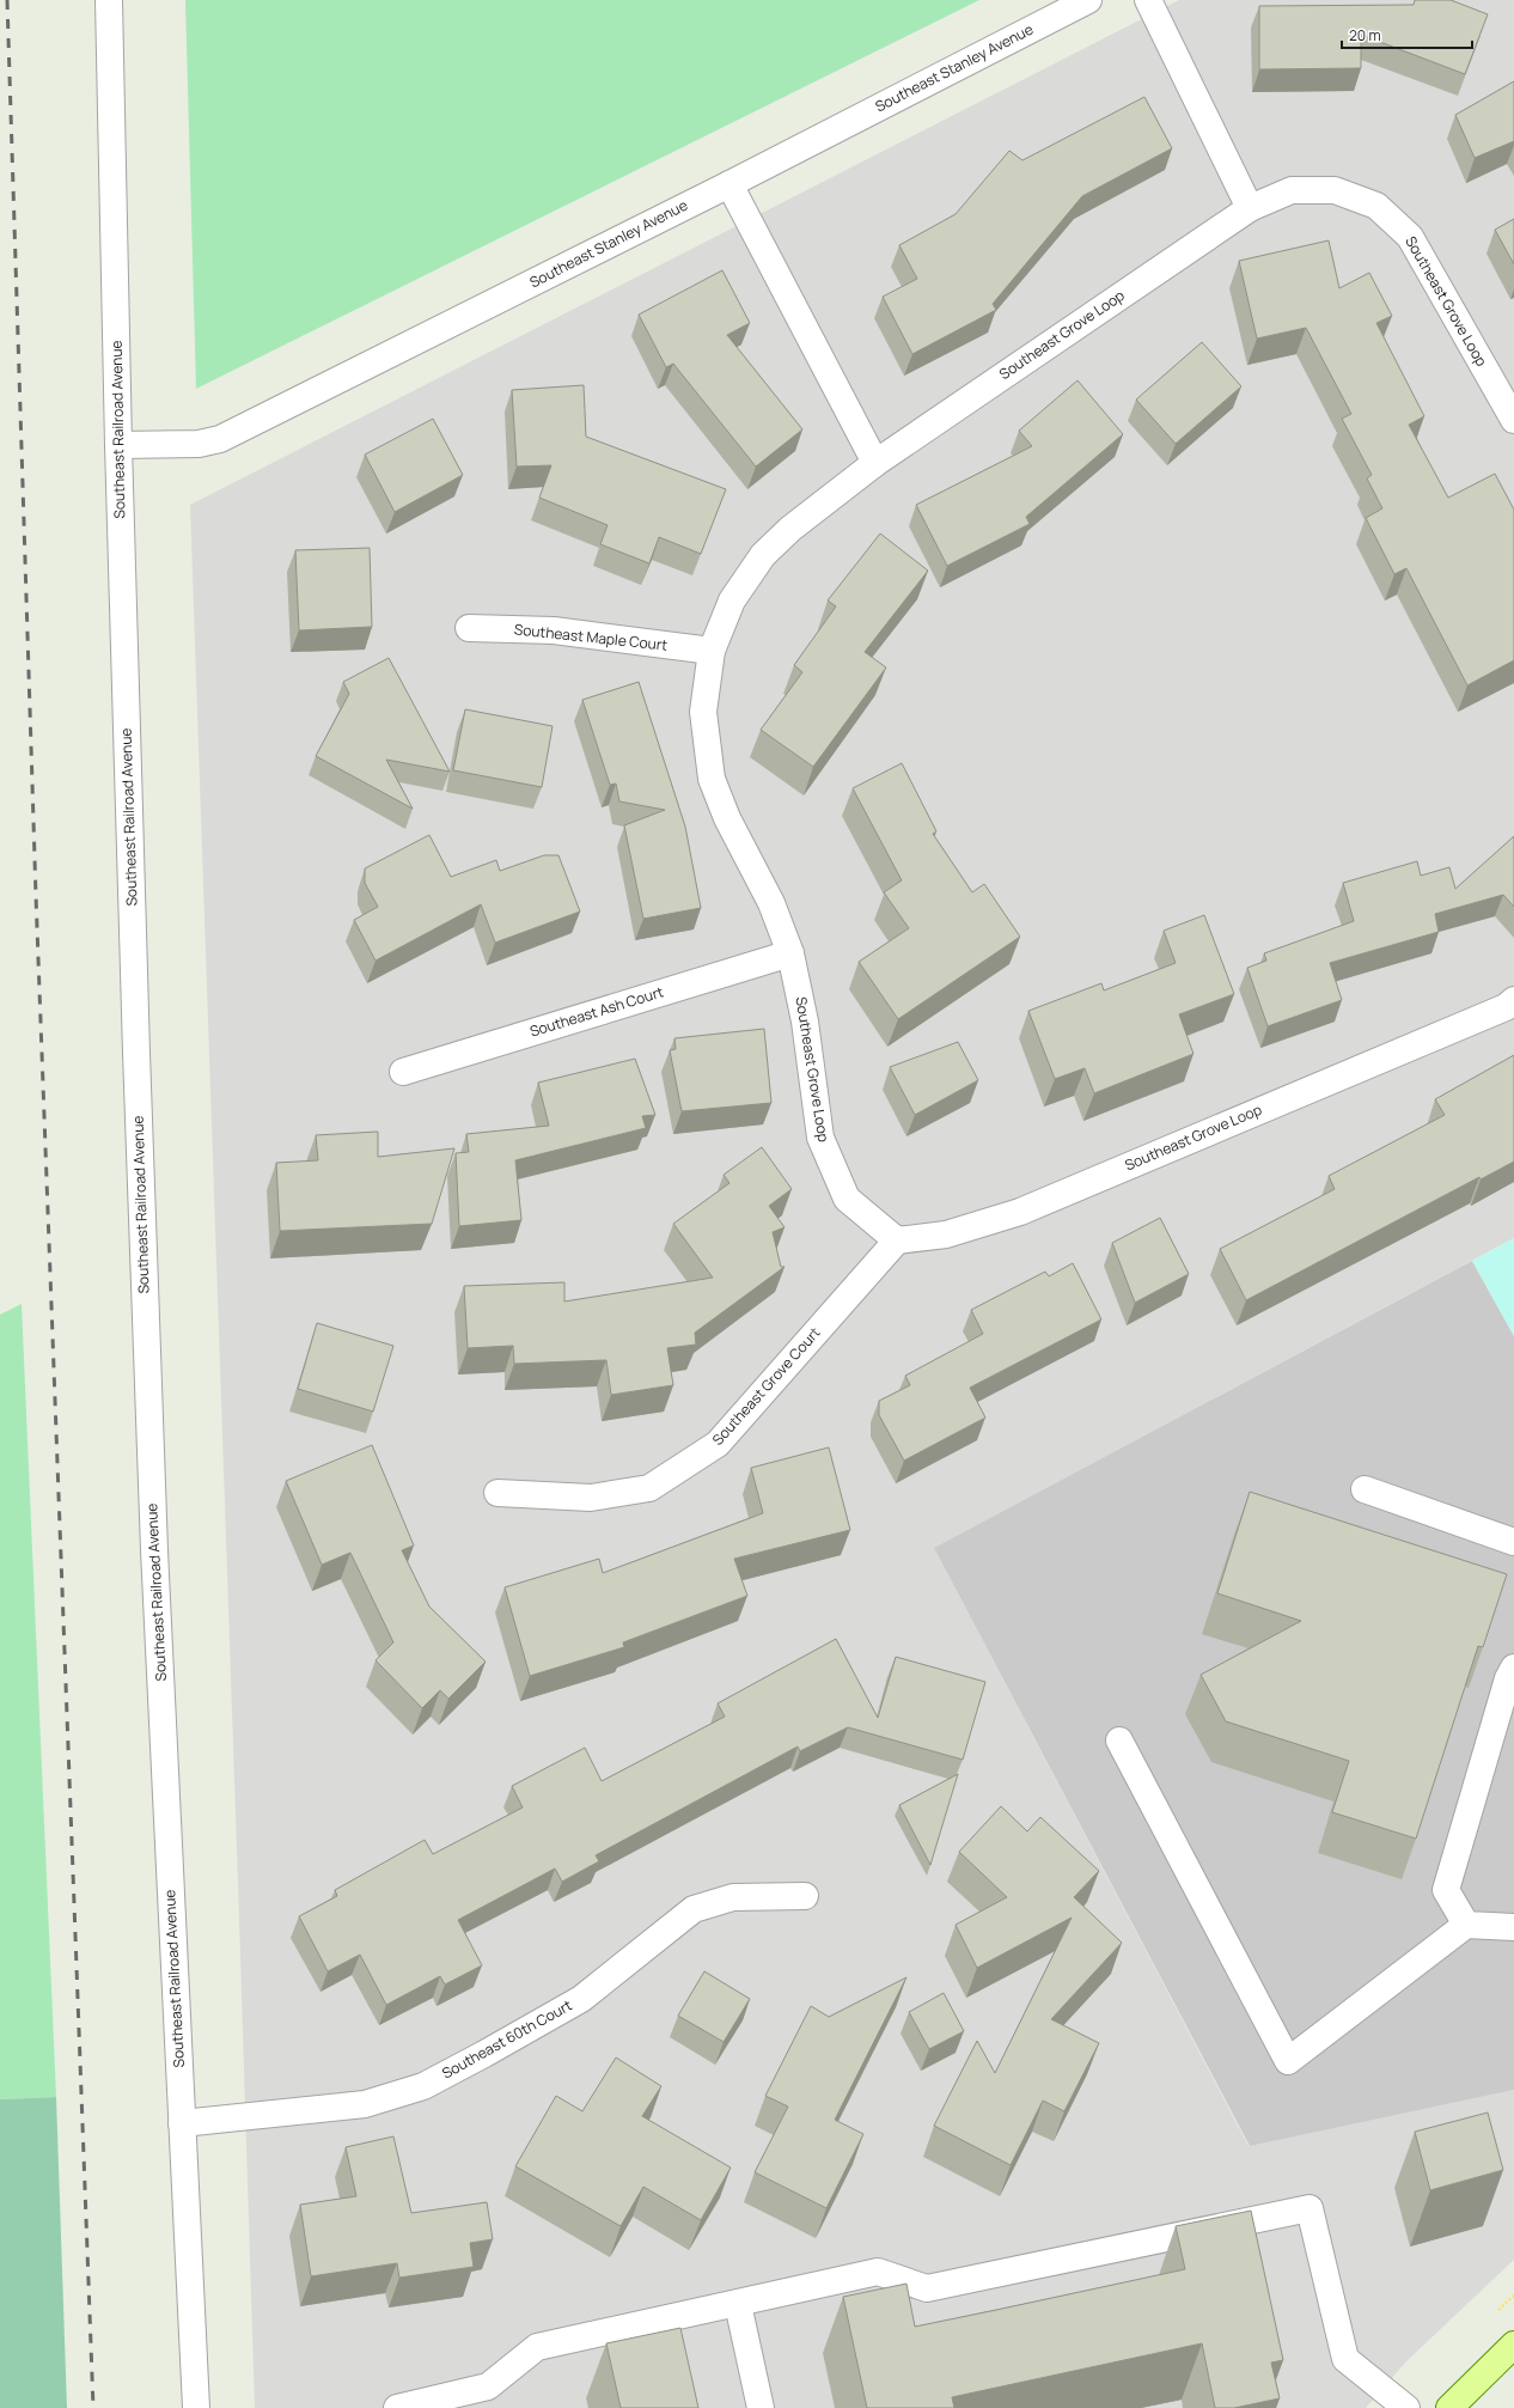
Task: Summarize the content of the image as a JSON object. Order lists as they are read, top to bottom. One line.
{"streets":{"street":["Southeast Stanley Avenue","Southeast Grove Loop","Southeast Railroad Avenue","Southeast Maple Court","Southeast Ash Court","Southeast Grove Court","Southeast 60th Court"]},"crossings":[["Southeast Stanley Avenue","Southeast Railroad Avenue"],["Southeast Grove Loop","Southeast Maple Court"],["Southeast Grove Loop","Southeast Ash Court"],["Southeast Grove Loop","Southeast Grove Court"],["Southeast Railroad Avenue","Southeast 60th Court"]],"scale_bar":"20 m"}
